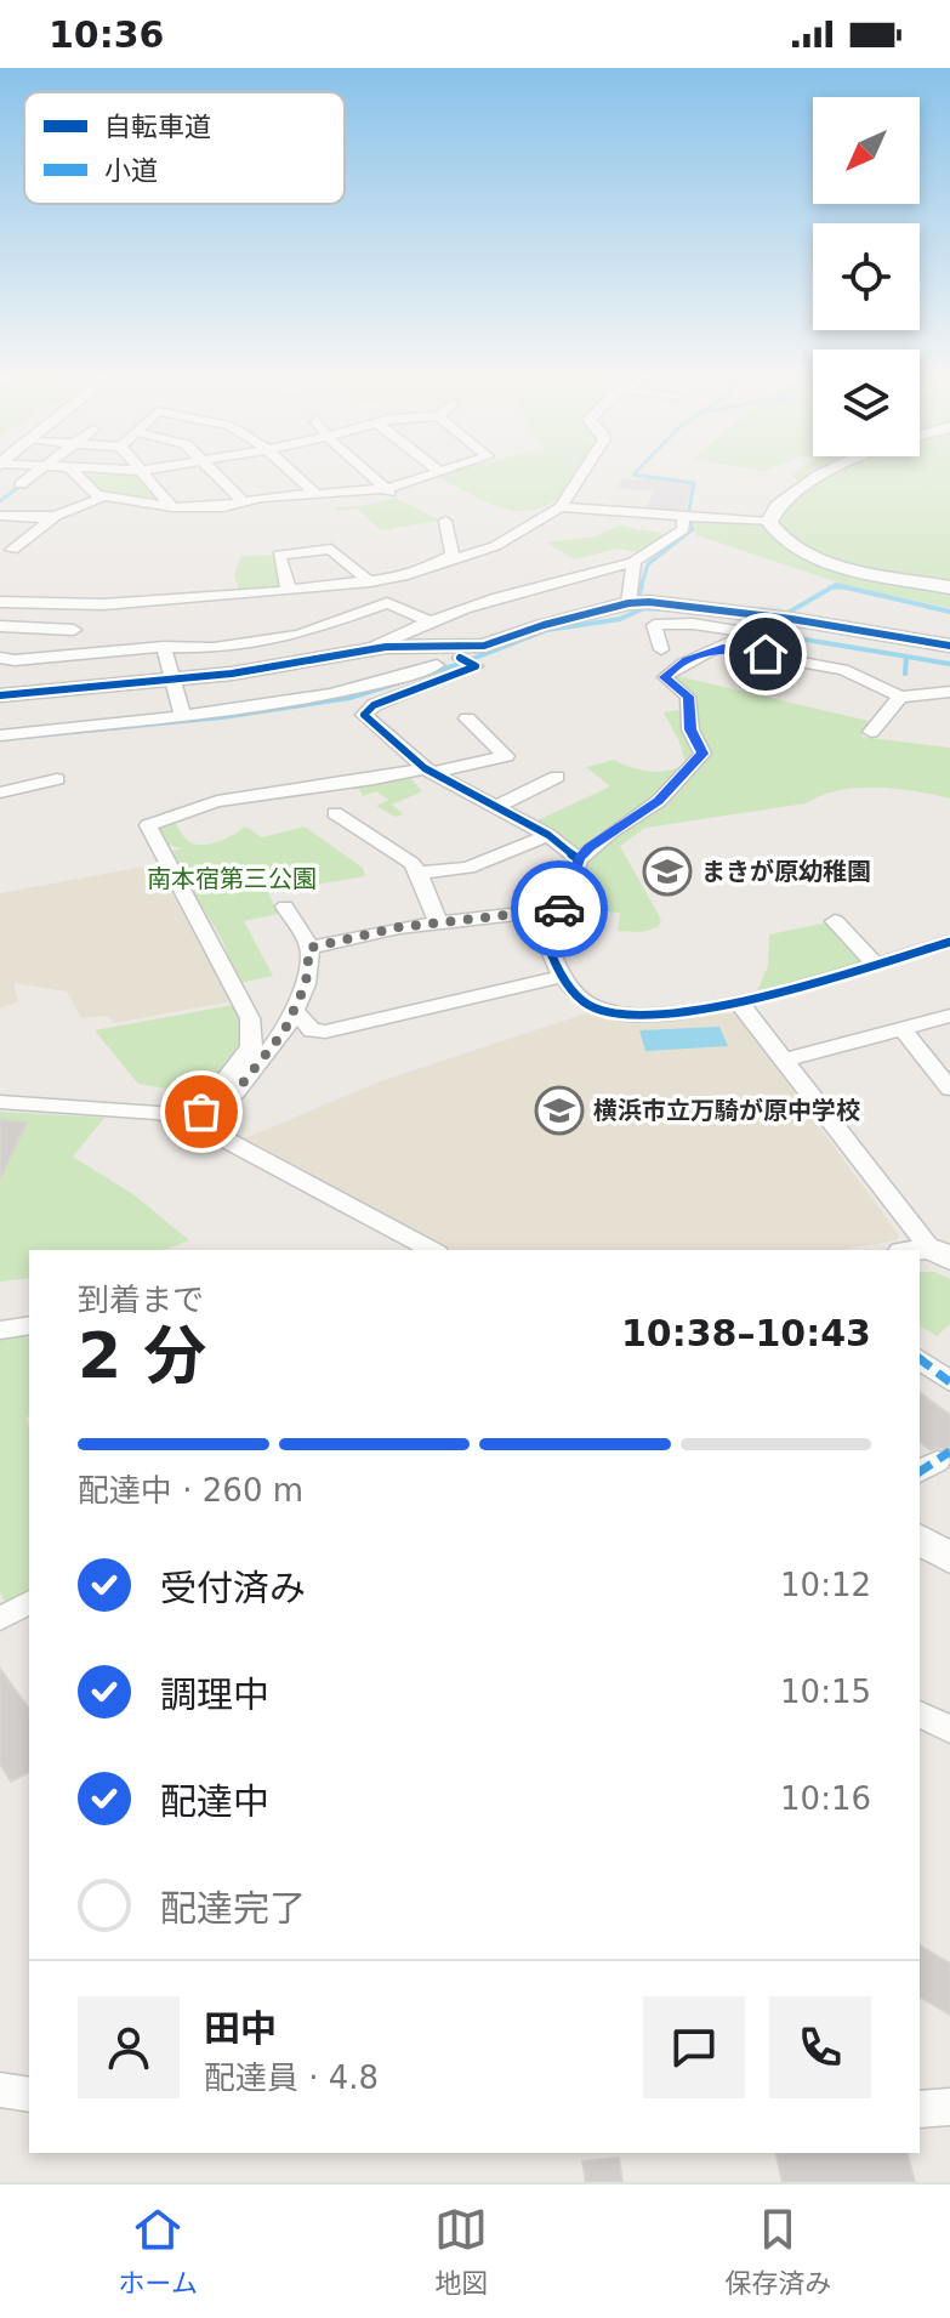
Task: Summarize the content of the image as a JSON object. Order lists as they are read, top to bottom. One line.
{"parks":["南本宿第三公園"],"places":{"school or university":["まきが原幼稚園","横浜市立万騎が原中学校"]},"legend":["自転車道","小道"],"north":"bottom left","page":{"status":"10:36","heading":["2 分","到着まで","10:38–10:43"],"panel":["田中","配達員 · 4.8"],"bar":"配達中 · 260 m","list":[["受付済み","10:12"],["調理中","10:15"],["配達中","10:16"],"配達完了"],"tabs":["ホーム","地図","保存済み"]}}
